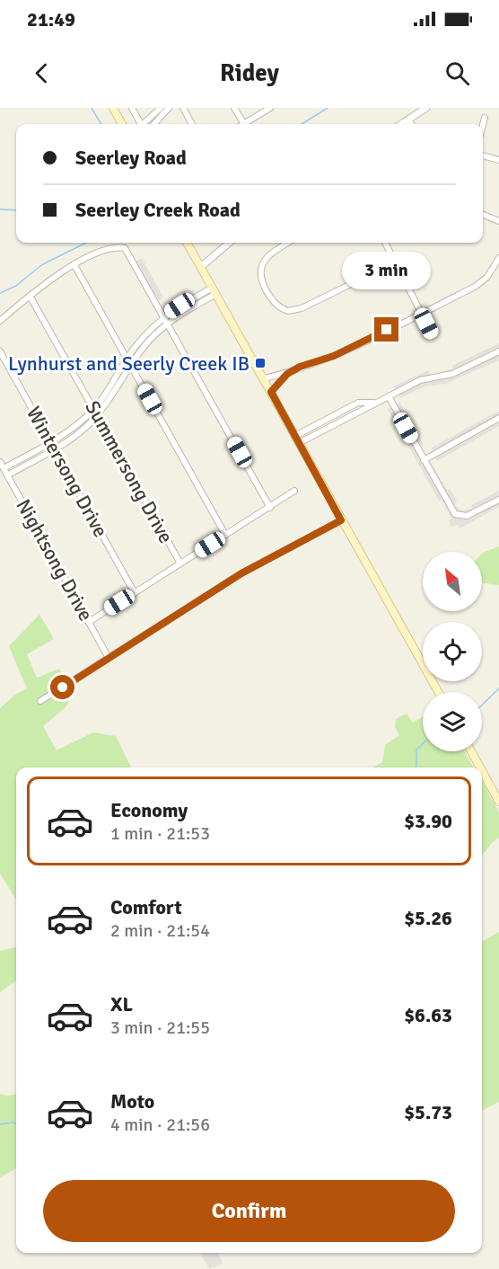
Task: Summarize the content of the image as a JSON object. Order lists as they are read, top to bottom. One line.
{"streets":{"street":["Wintersong Drive","Summersong Drive","Nightsong Drive"]},"places":{"transit":["Lynhurst and Seerly Creek IB"]},"north":"top left","page":{"status":"21:49","header":"Ridey","banner":["Seerley Road","Seerley Creek Road"],"bubble":"3 min","list":[{"name":"Economy","note":"1 min · 21:53","value":"$3.90"},{"name":"Comfort","note":"2 min · 21:54","value":"$5.26"},{"name":"XL","note":"3 min · 21:55","value":"$6.63"},{"name":"Moto","note":"4 min · 21:56","value":"$5.73"}],"buttons":"Confirm"}}
